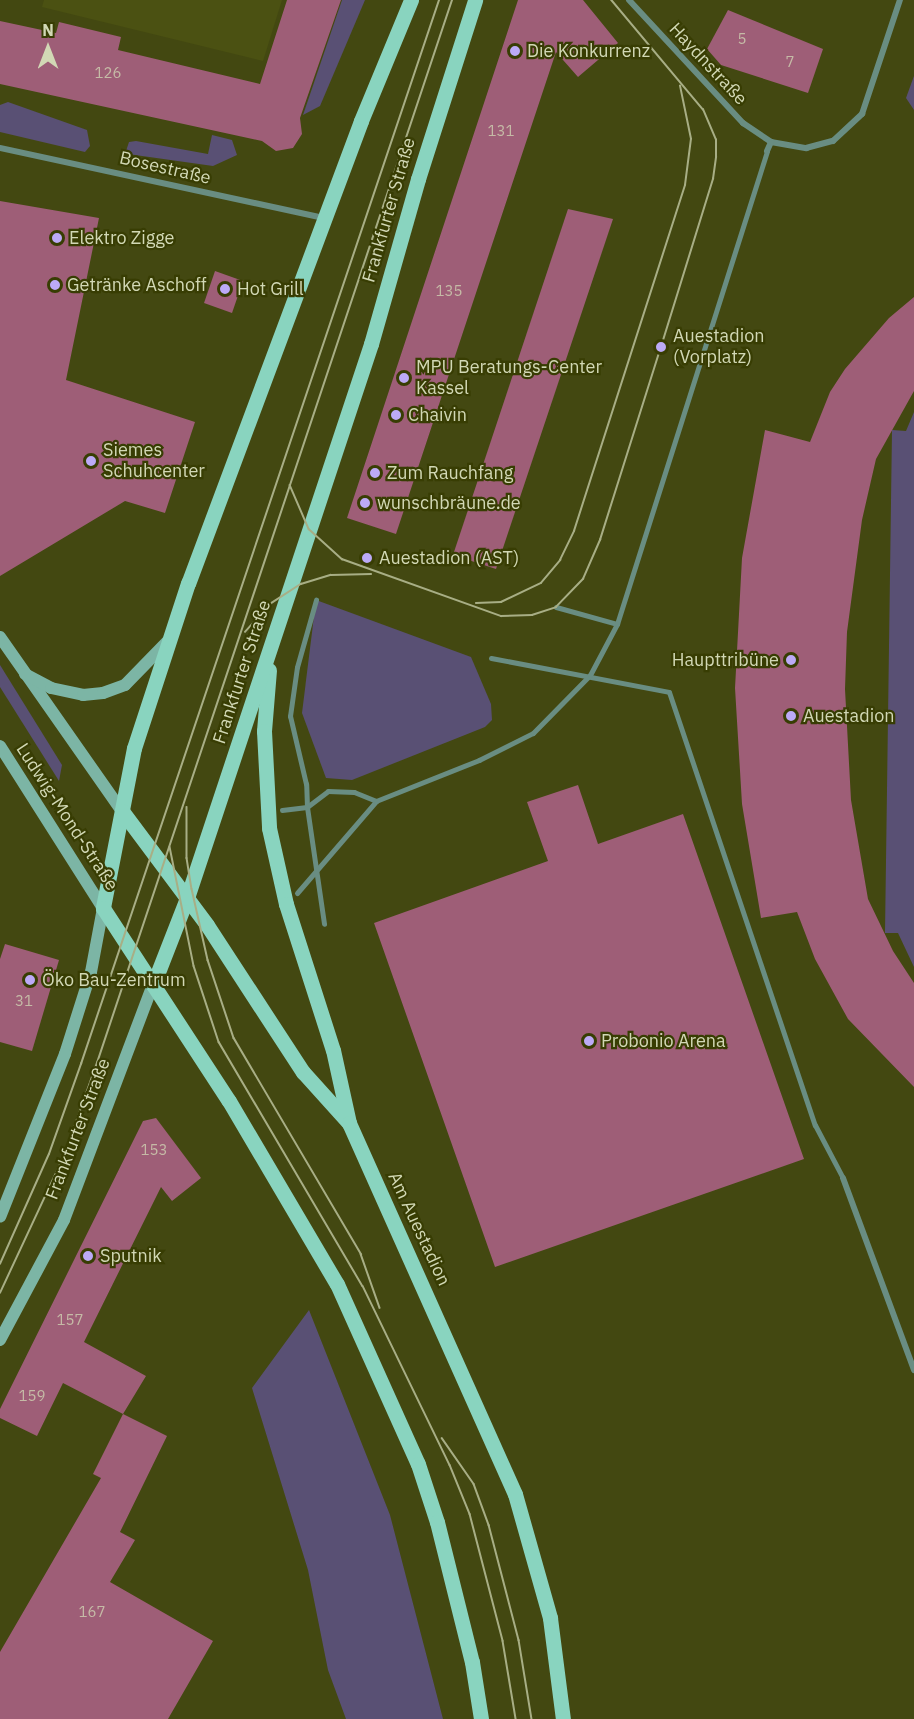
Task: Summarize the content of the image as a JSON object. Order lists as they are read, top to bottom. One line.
{"streets":{"main road":["Frankfurter Straße","Ludwig-Mond-Straße","Am Auestadion"],"street":["Haydnstraße","Bosestraße"]},"crossings":[["Bosestraße","Frankfurter Straße"],["Frankfurter Straße","Ludwig-Mond-Straße"],["Frankfurter Straße","Am Auestadion"]],"places":["Die Konkurrenz","Elektro Zigge","Getränke Aschoff","Hot Grill","Auestadion (Vorplatz)","MPU Beratungs-Center Kassel","Chaivin","Siemes Schuhcenter","Zum Rauchfang","wunschbräune.de","Auestadion (AST)","Haupttribüne","Auestadion","Öko Bau-Zentrum","Probonio Arena","Sputnik"],"house_numbers":["5","7","126","131","135","31","153","157","159","167"],"north":"top"}
